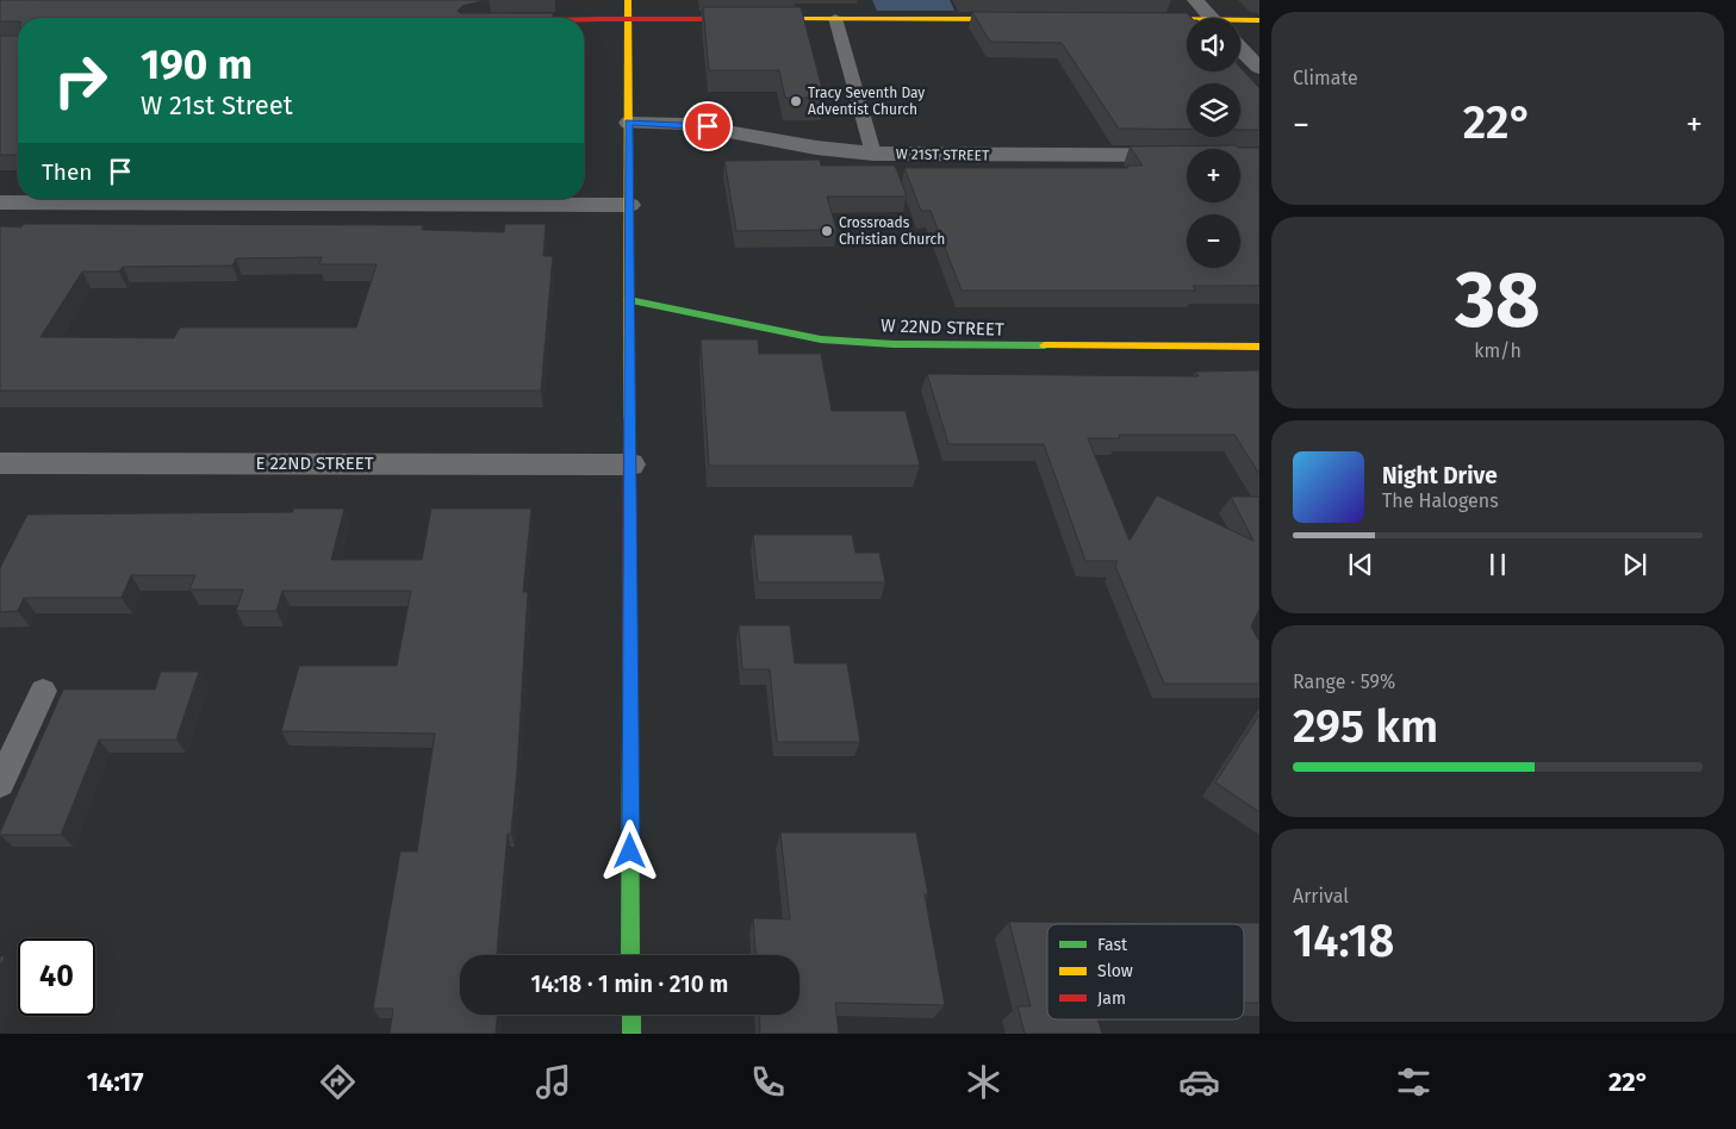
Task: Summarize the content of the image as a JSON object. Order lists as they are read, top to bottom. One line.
{"streets":{"street":["W 21ST STREET","W 22ND STREET","E 22ND STREET"]},"places":["Tracy Seventh Day Adventist Church","Crossroads Christian Church"],"legend":["Fast","Slow","Jam"],"page":{"tile":["Climate",["38","km/h"],["Range · 59%","295 km"],["Arrival","14:18"]],"map_buttons":["+","−"],"turn":["190 m","W 21st Street"],"heat":["−","22°","+"],"then":"Then","song":["Night Drive","The Halogens"],"limit":"40","trip":"14:18 · 1 min · 210 m","tabs":["14:17","22°"]}}
